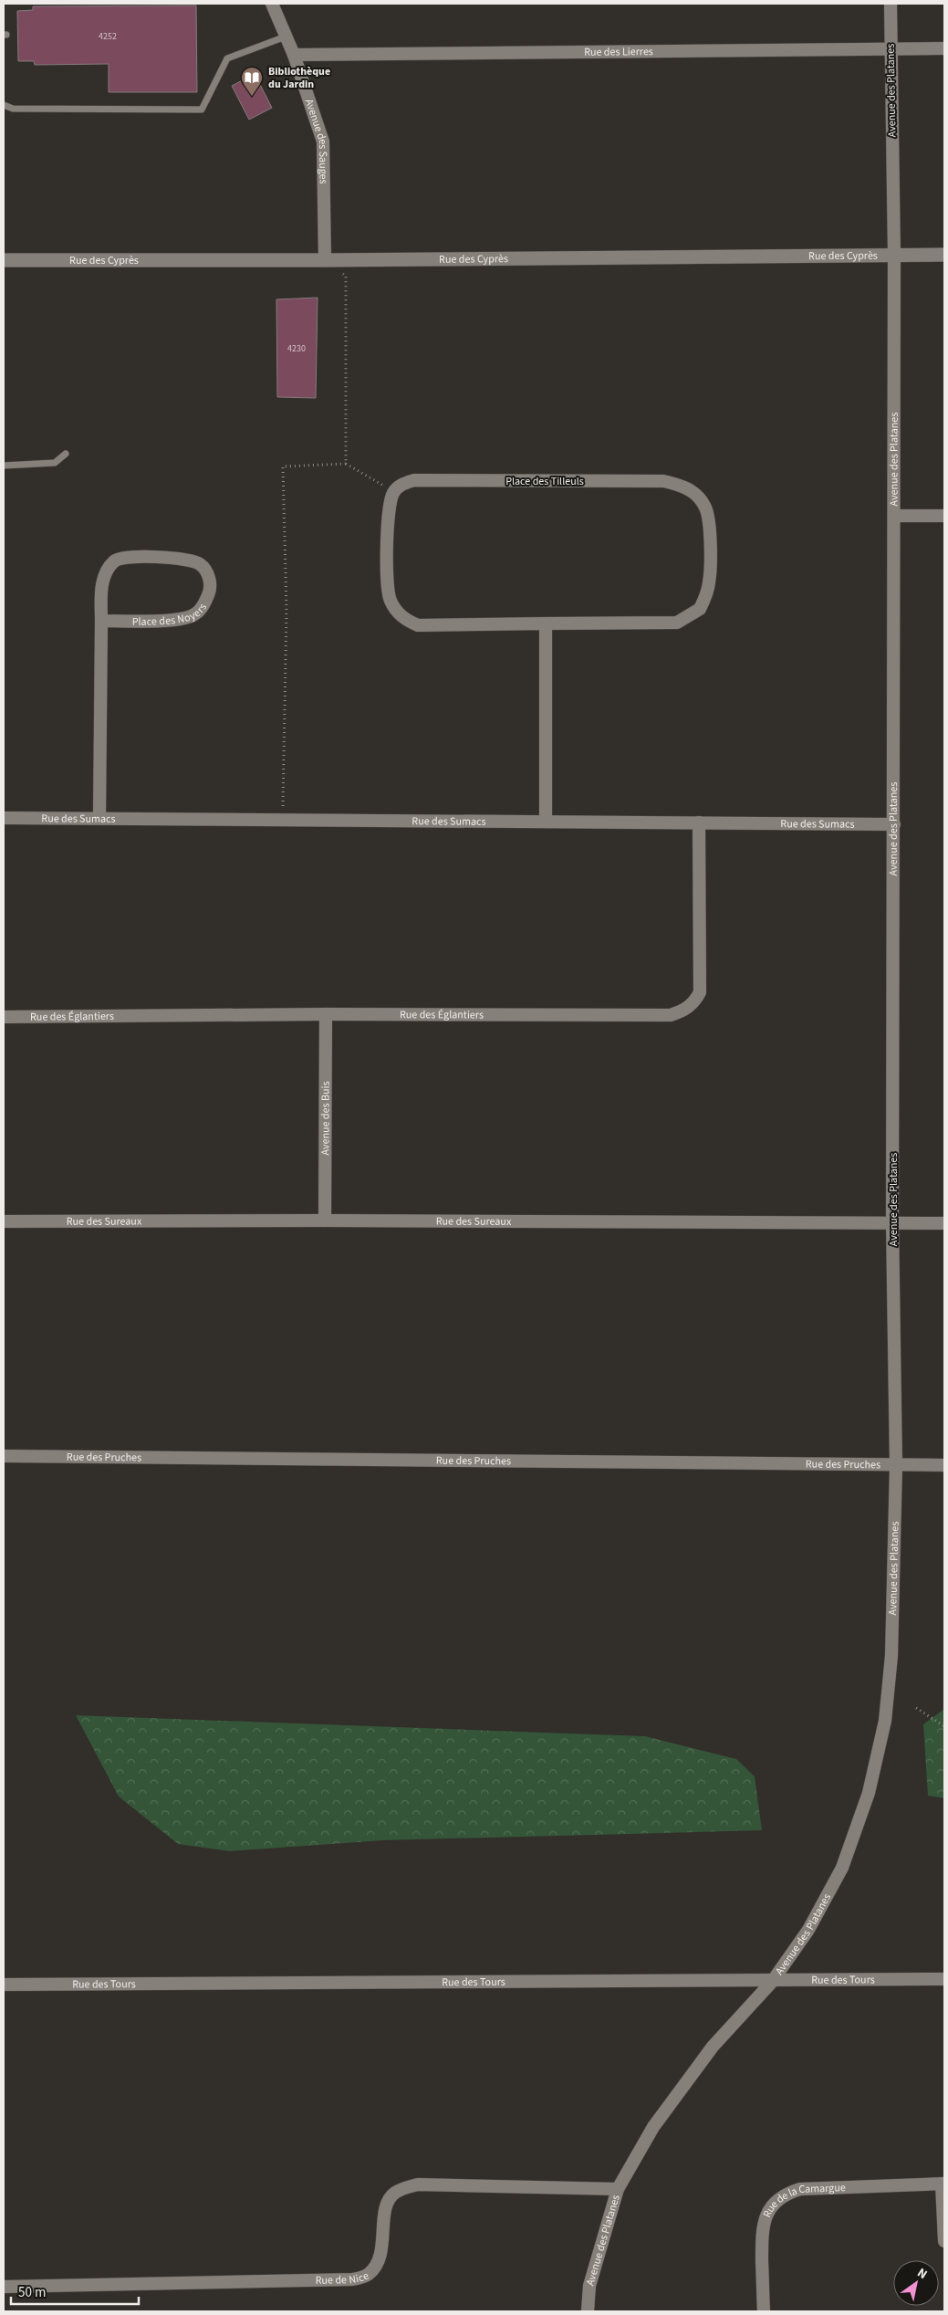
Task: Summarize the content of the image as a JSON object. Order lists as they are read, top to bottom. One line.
{"streets":{"street":["Rue des Lierres","Avenue des Platanes","Avenue des Sauges","Rue des Cyprès","Place des Tilleuls","Place des Noyers","Rue des Sumacs","Rue des Églantiers","Avenue des Buis","Rue des Sureaux","Rue des Pruches","Rue des Tours","Rue de la Camargue","Rue de Nice"]},"crossings":[["Rue des Lierres","Avenue des Platanes"],["Rue des Lierres","Avenue des Sauges"],["Avenue des Platanes","Rue des Cyprès"],["Avenue des Platanes","Rue des Sumacs"],["Avenue des Platanes","Rue des Sureaux"],["Avenue des Platanes","Rue des Pruches"],["Avenue des Platanes","Rue des Tours"],["Avenue des Platanes","Rue de Nice"],["Avenue des Sauges","Rue des Cyprès"],["Place des Noyers","Rue des Sumacs"],["Rue des Sumacs","Rue des Églantiers"],["Rue des Églantiers","Avenue des Buis"],["Avenue des Buis","Rue des Sureaux"]],"places":{"library":["Bibliothèque du Jardin"]},"house_numbers":["4252","4230"],"scale_bar":"50 m","north":"top right"}
